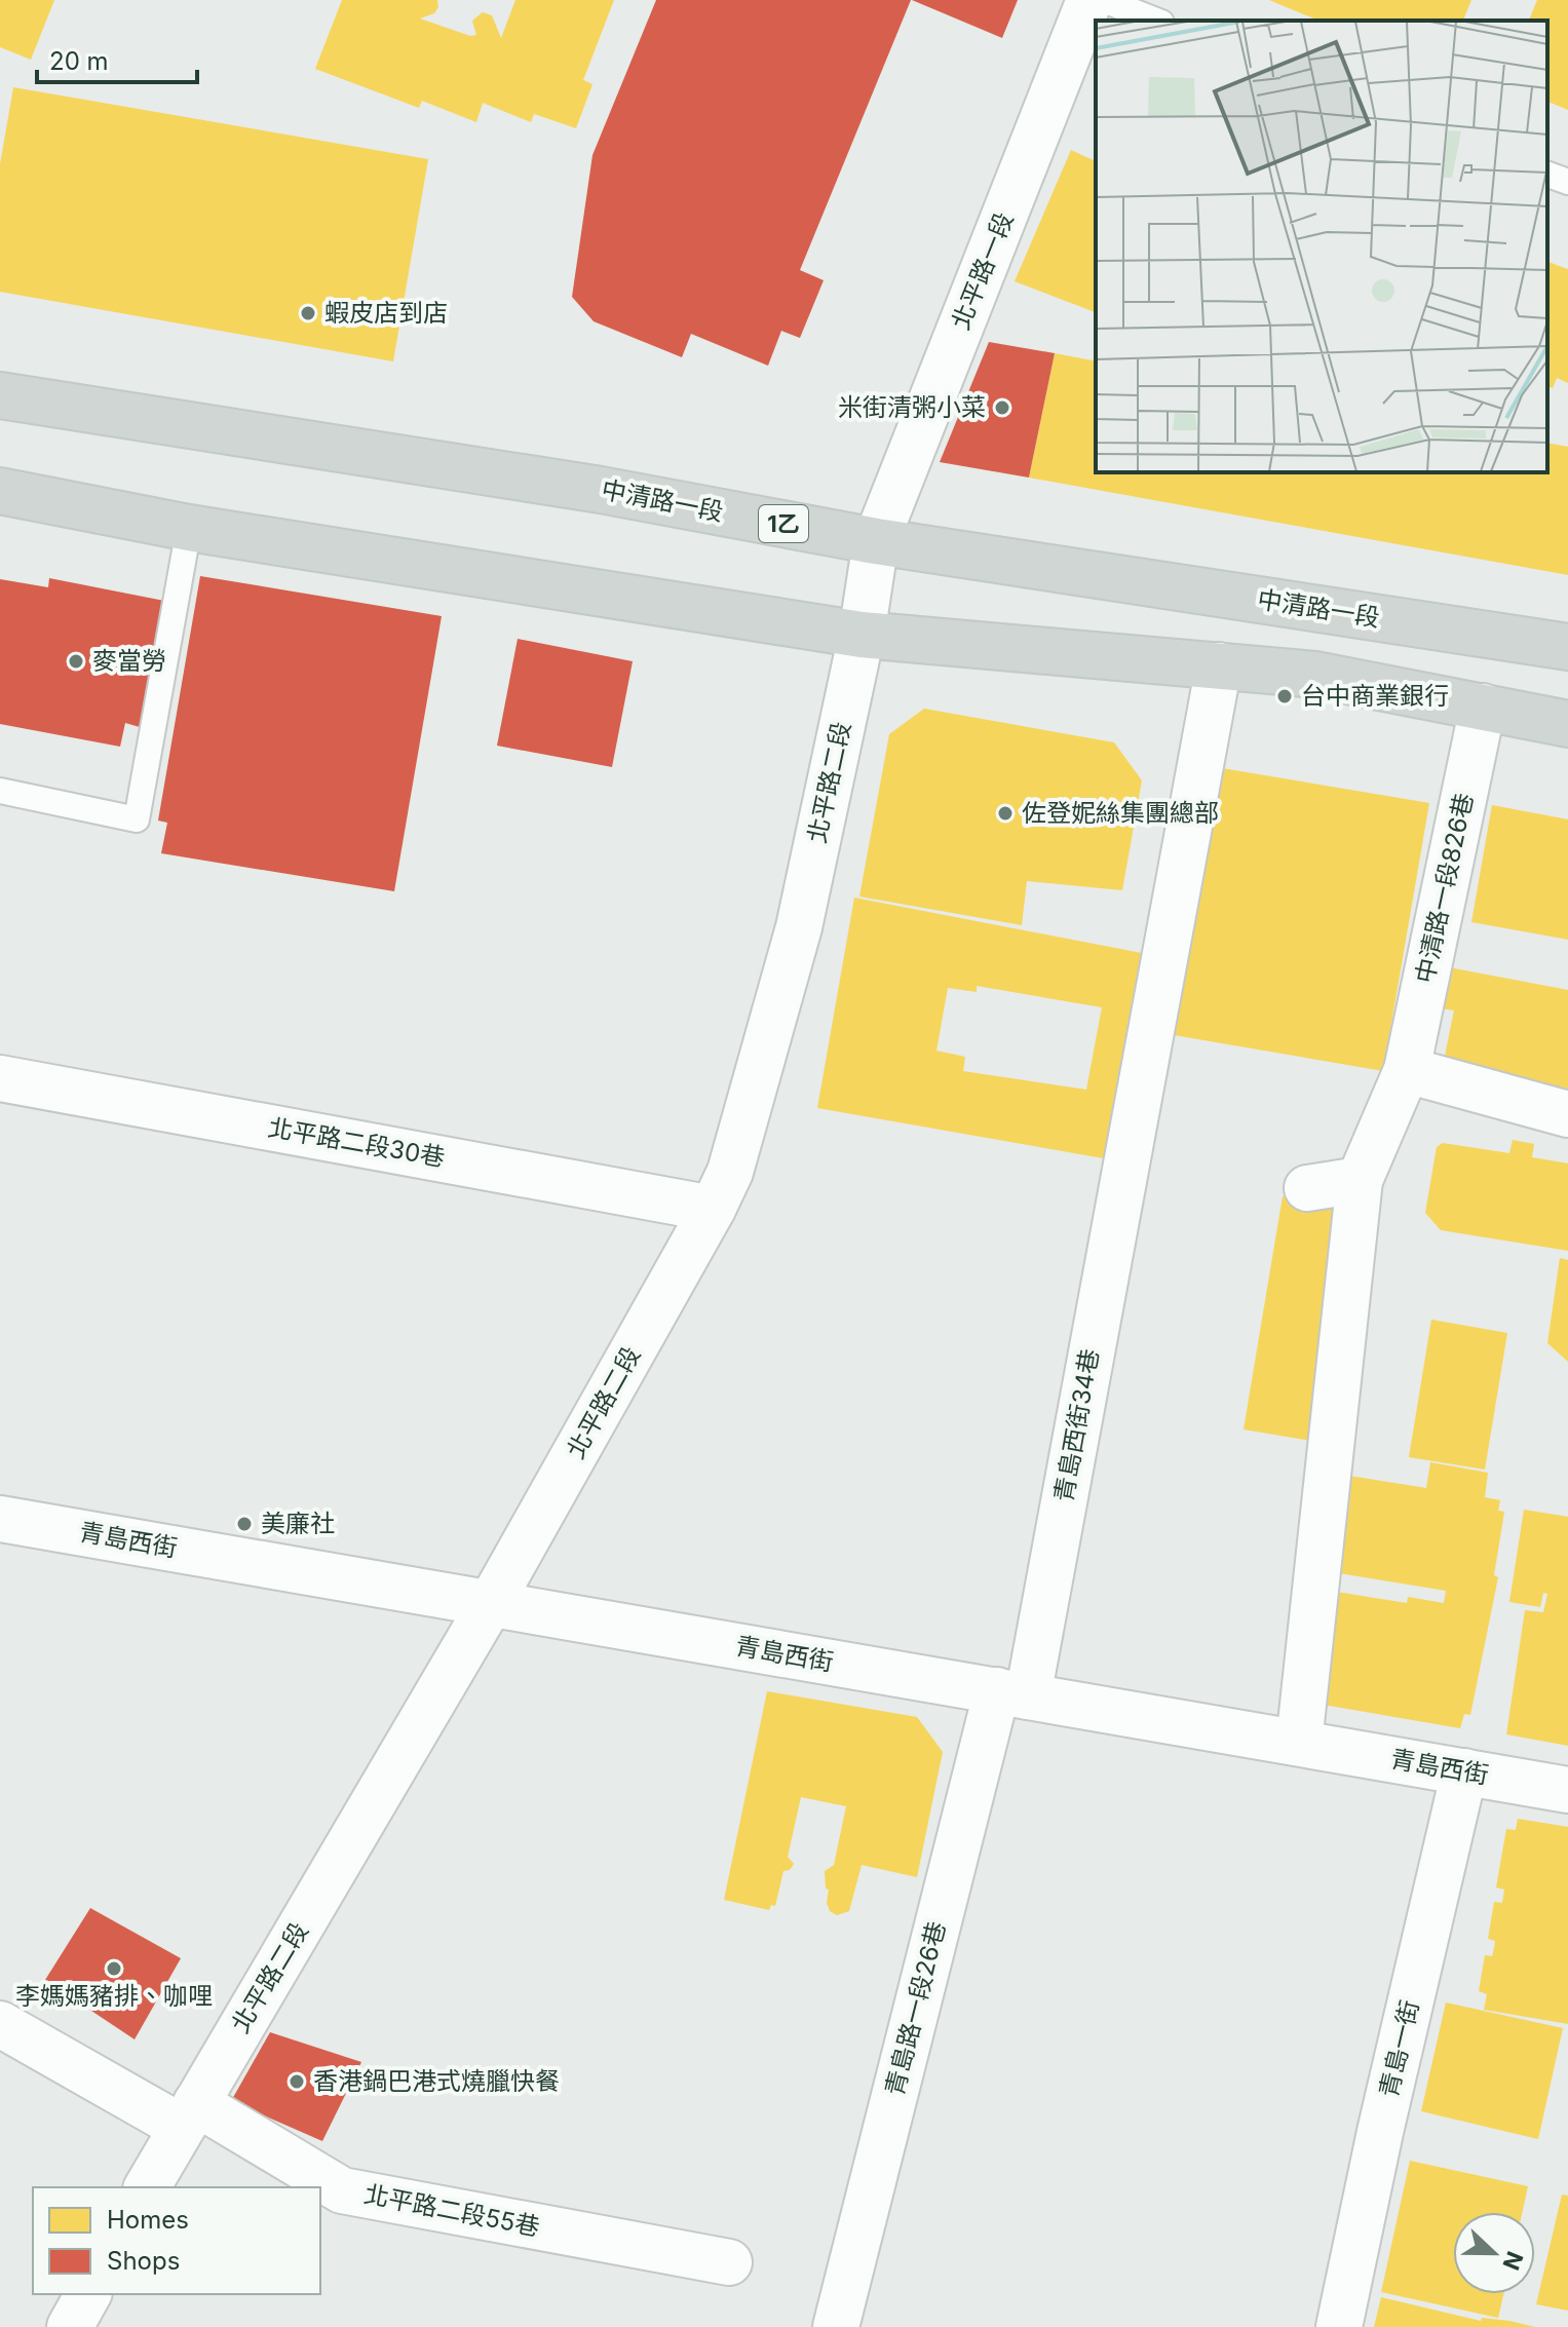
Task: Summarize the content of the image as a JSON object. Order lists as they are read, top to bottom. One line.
{"streets":{"main road":["中清路一段","1乙"],"street":["北平路一段","北平路二段","中清路一段826巷","北平路二段30巷","青島西街34巷","青島西街","青島路一段26巷","青島一街","北平路二段55巷"]},"crossings":[["北平路一段","中清路一段"],["北平路一段","北平路二段"],["中清路一段","北平路二段"],["北平路二段","北平路二段30巷"],["北平路二段","青島西街"],["北平路二段","北平路二段55巷"],["中清路一段826巷","青島西街"],["青島西街34巷","青島西街"],["青島西街34巷","青島路一段26巷"],["青島西街","青島路一段26巷"],["青島西街","青島一街"]],"places":["蝦皮店到店","米街清粥小菜","麥當勞","台中商業銀行","佐登妮絲集團總部","美廉社","李媽媽豬排、咖哩","香港鍋巴港式燒臘快餐"],"legend":["Homes","Shops"],"scale_bar":"20 m","north":"right"}
